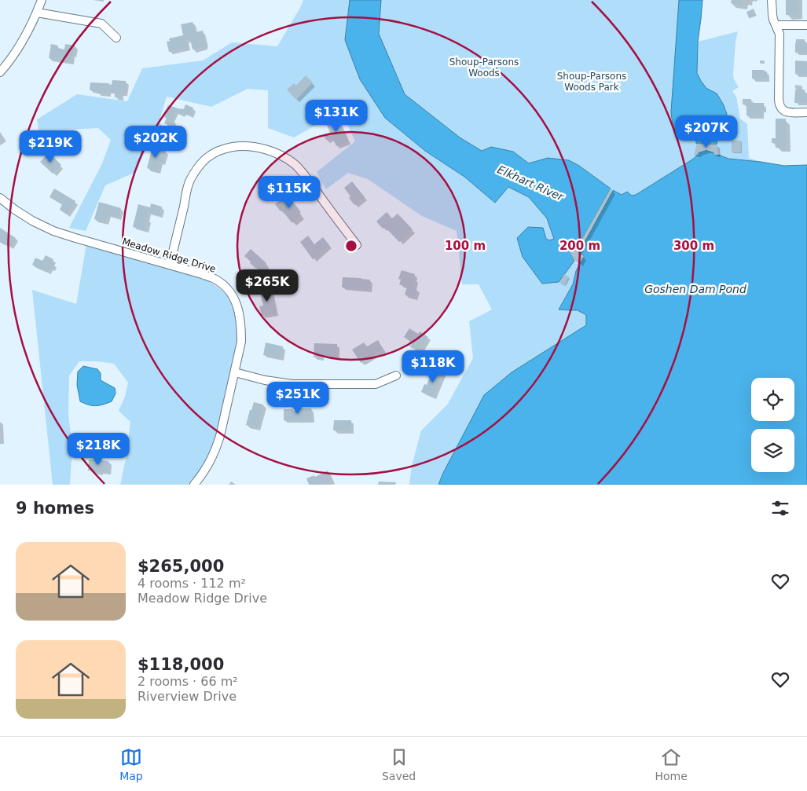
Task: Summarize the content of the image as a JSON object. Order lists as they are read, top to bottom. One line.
{"streets":{"street":["Meadow Ridge Drive"]},"water":["Elkhart River","Goshen Dam Pond"],"parks":["Shoup-Parsons Woods","Shoup-Parsons Woods Park"],"page":{"price":["$131K","$207K","$202K","$219K","$115K","$265K","$118K","$251K","$218K"],"heading":"9 homes","list":[{"name":"$265,000","note":"4 rooms · 112 m² · Meadow Ridge Drive"},{"name":"$118,000","note":"2 rooms · 66 m² · Riverview Drive"}],"tabs":["Map","Saved","Home"]},"rings":["100 m","200 m","300 m"]}
